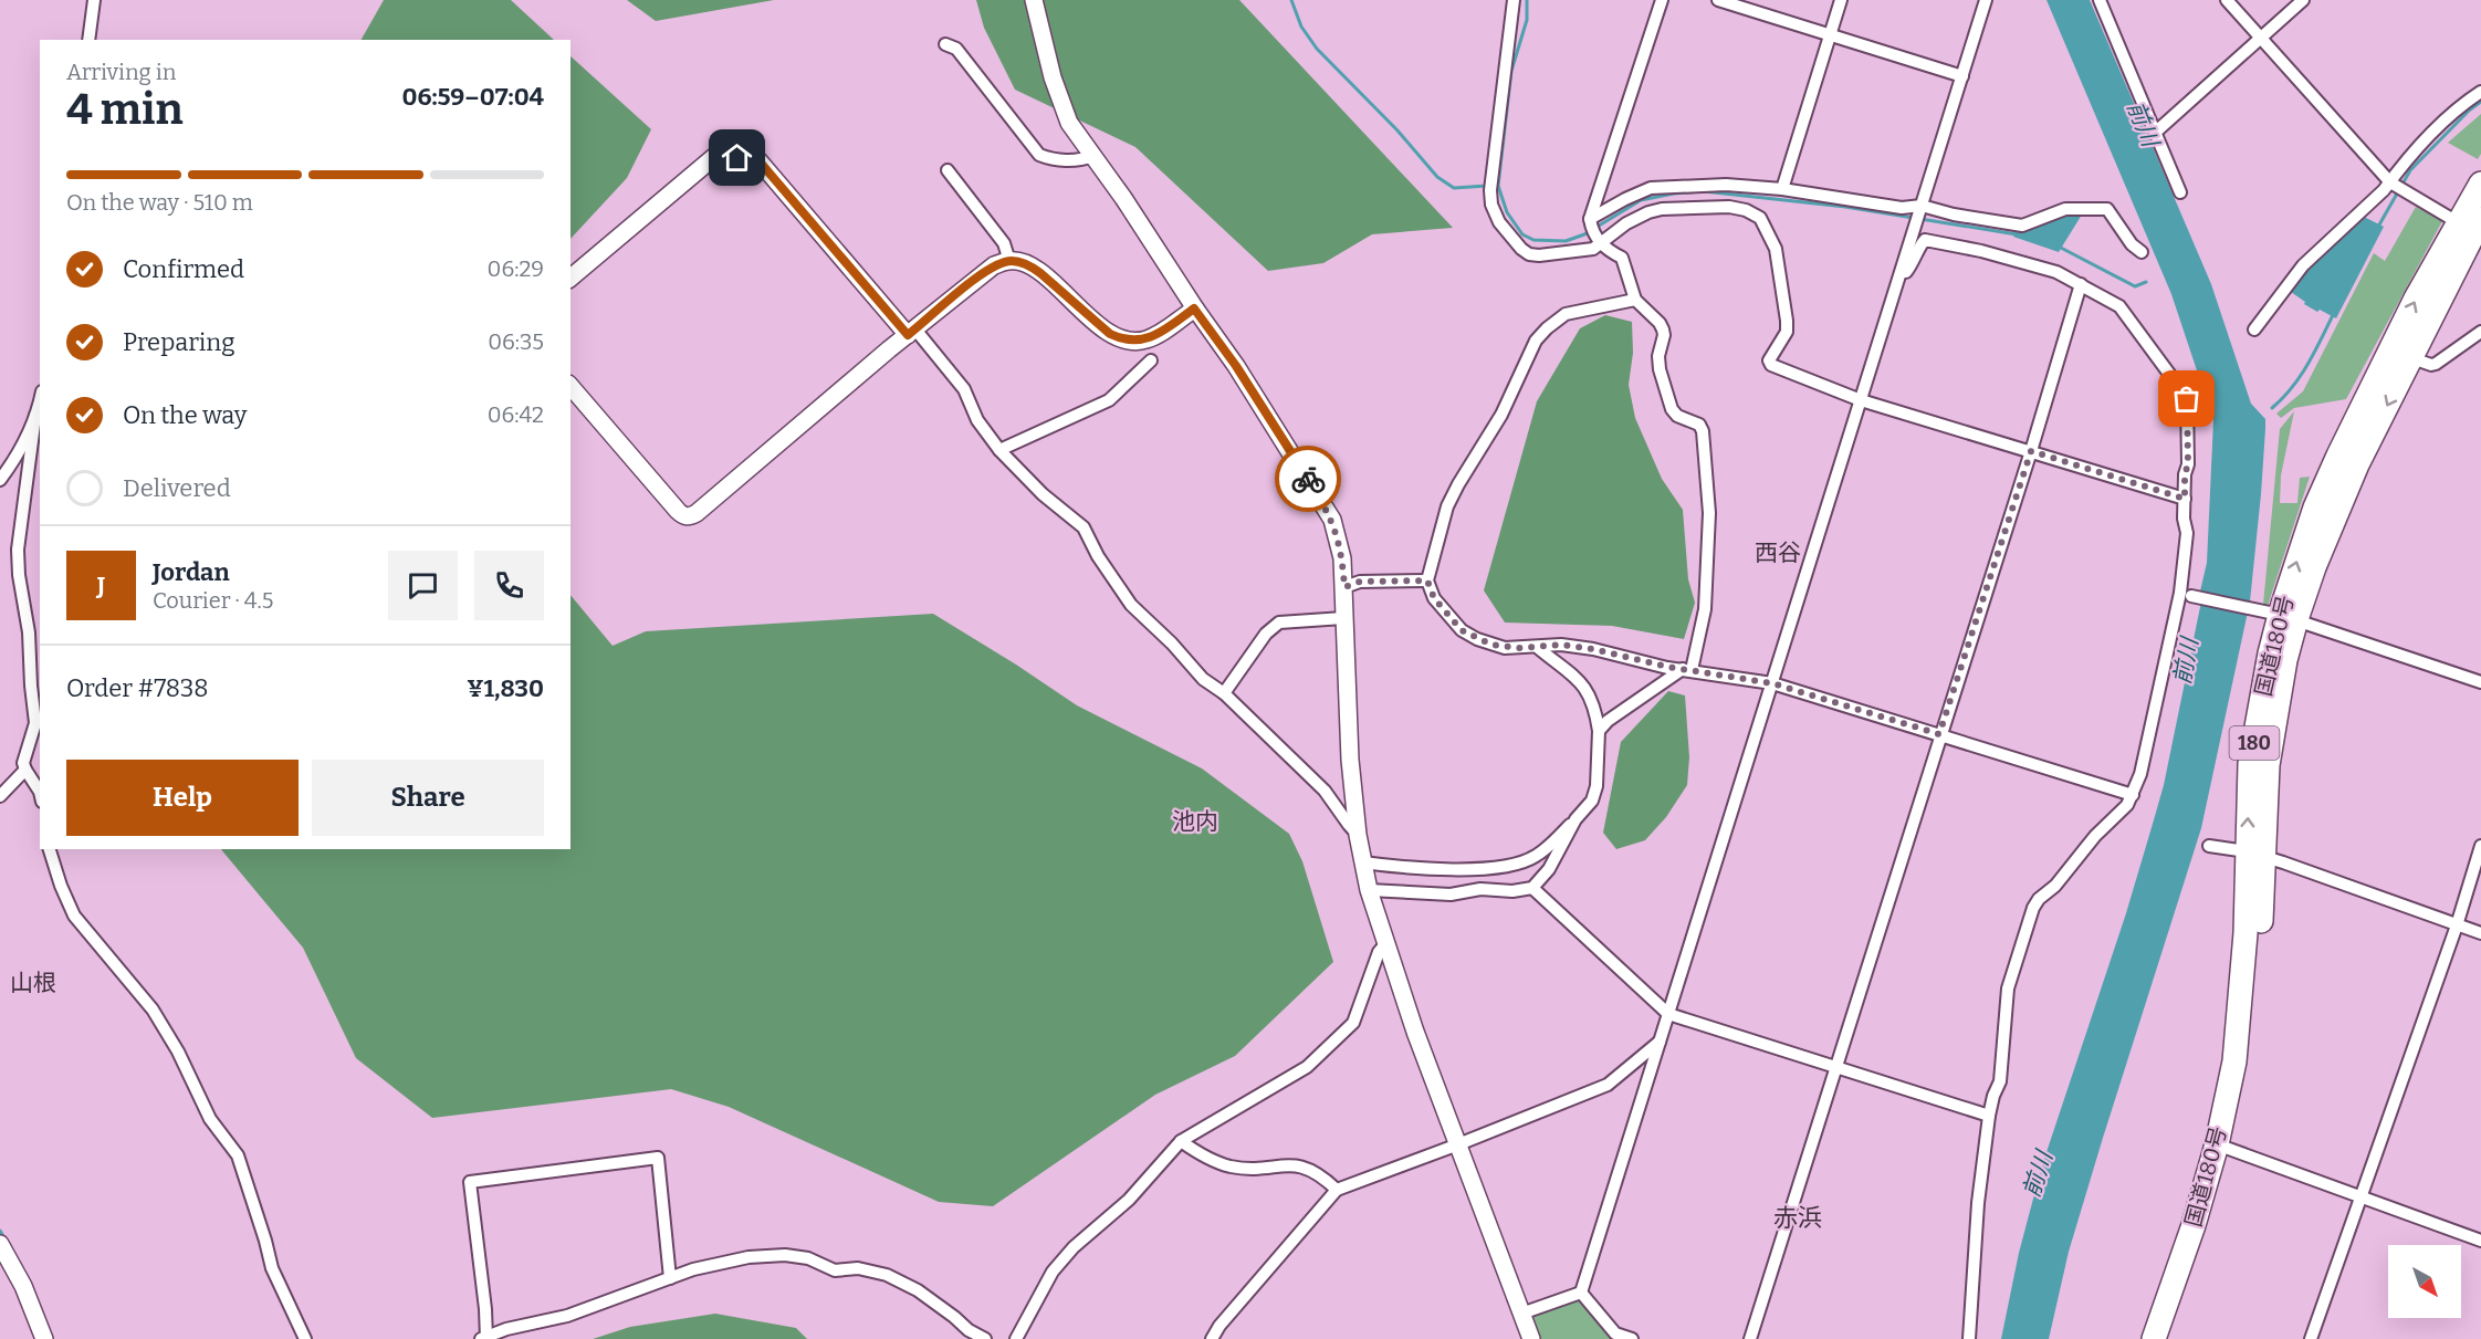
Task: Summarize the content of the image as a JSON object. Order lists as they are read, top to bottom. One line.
{"streets":{"highway":["国道180号","180"]},"districts":["西谷","池内","山根","赤浜"],"water":["前川"],"north":"bottom right","page":{"heading":["4 min","Arriving in","06:59–07:04"],"panel":["Jordan","Courier · 4.5","Order #7838","¥1,830"],"bar":"On the way · 510 m","list":[["Confirmed","06:29"],["Preparing","06:35"],["On the way","06:42"],"Delivered"],"round":"J","buttons":["Help","Share"]}}
